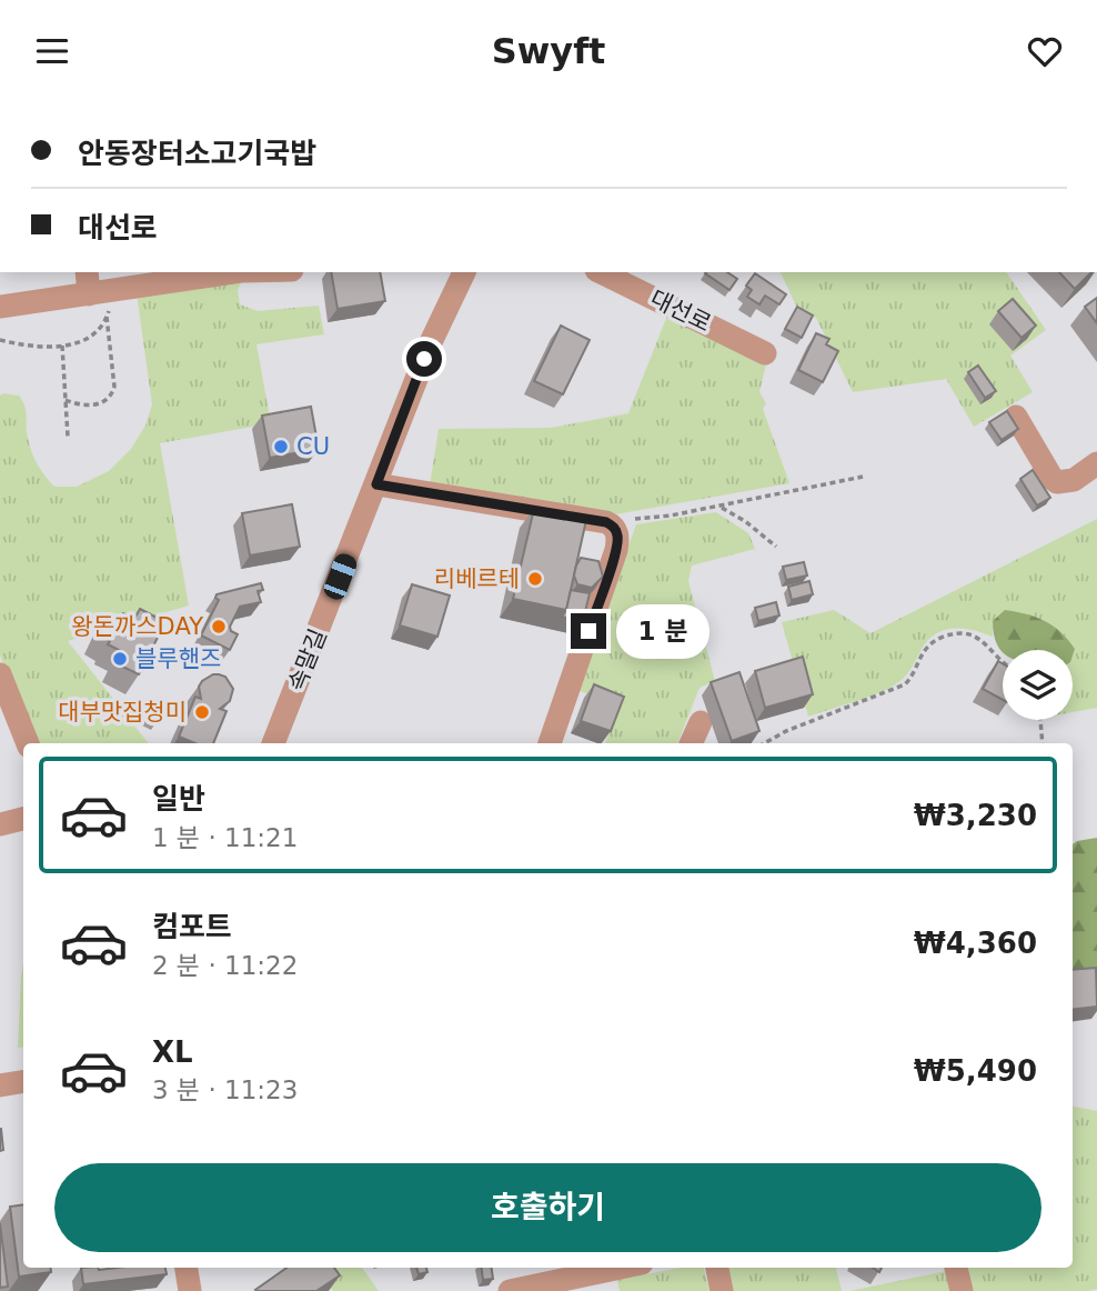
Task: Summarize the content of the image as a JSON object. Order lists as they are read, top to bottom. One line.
{"streets":{"street":["대선로","속말길"]},"places":["CU","리베르테","왕돈까스DAY","블루핸즈","대부맛집청미"],"page":{"header":"Swyft","banner":["안동장터소고기국밥","대선로"],"bubble":"1 분","list":[{"name":"일반","note":"1 분 · 11:21","value":"₩3,230"},{"name":"컴포트","note":"2 분 · 11:22","value":"₩4,360"},{"name":"XL","note":"3 분 · 11:23","value":"₩5,490"}],"buttons":"호출하기"}}
